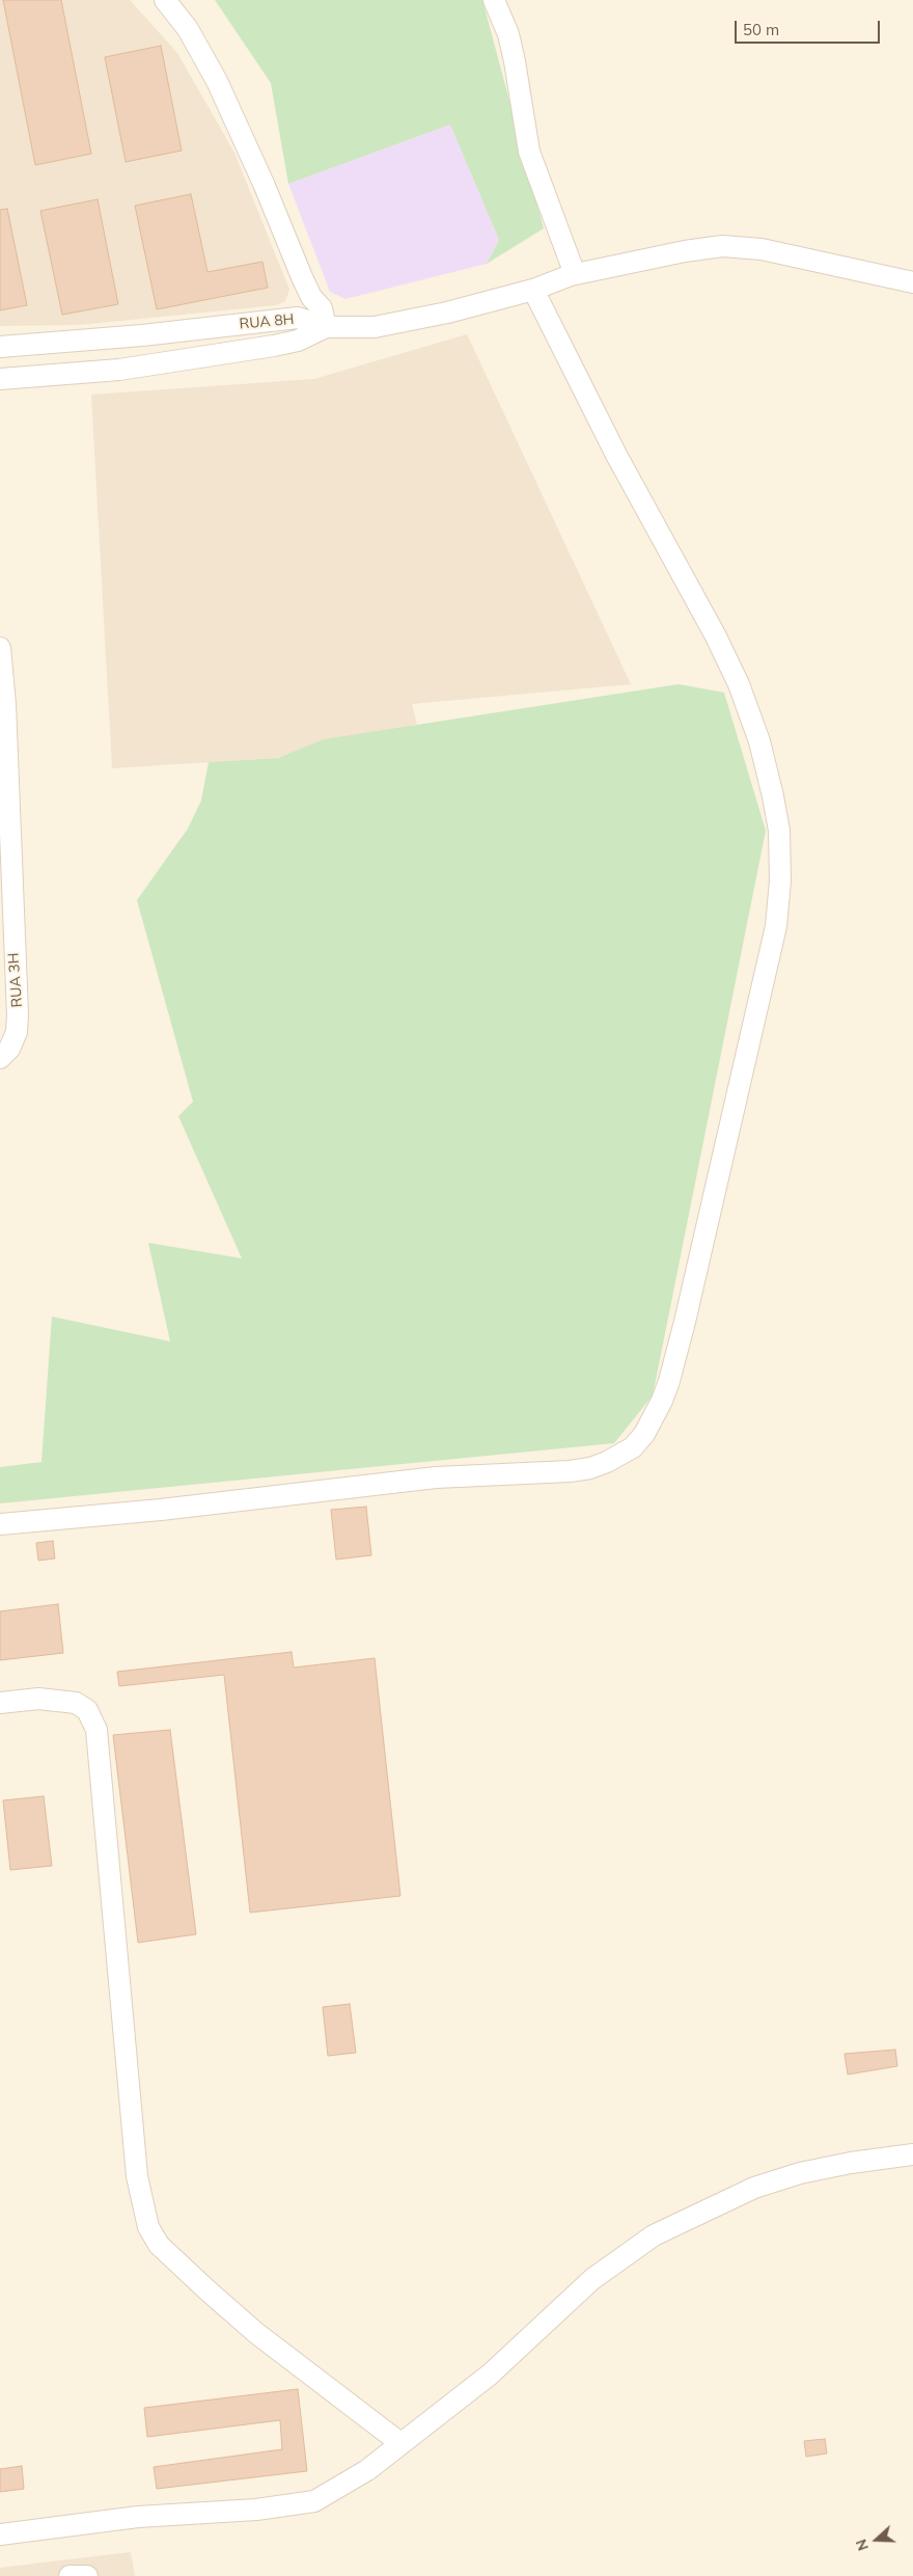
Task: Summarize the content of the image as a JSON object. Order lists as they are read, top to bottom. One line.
{"streets":{"street":["RUA 8H","RUA 3H"]},"scale_bar":"50 m","north":"left"}
